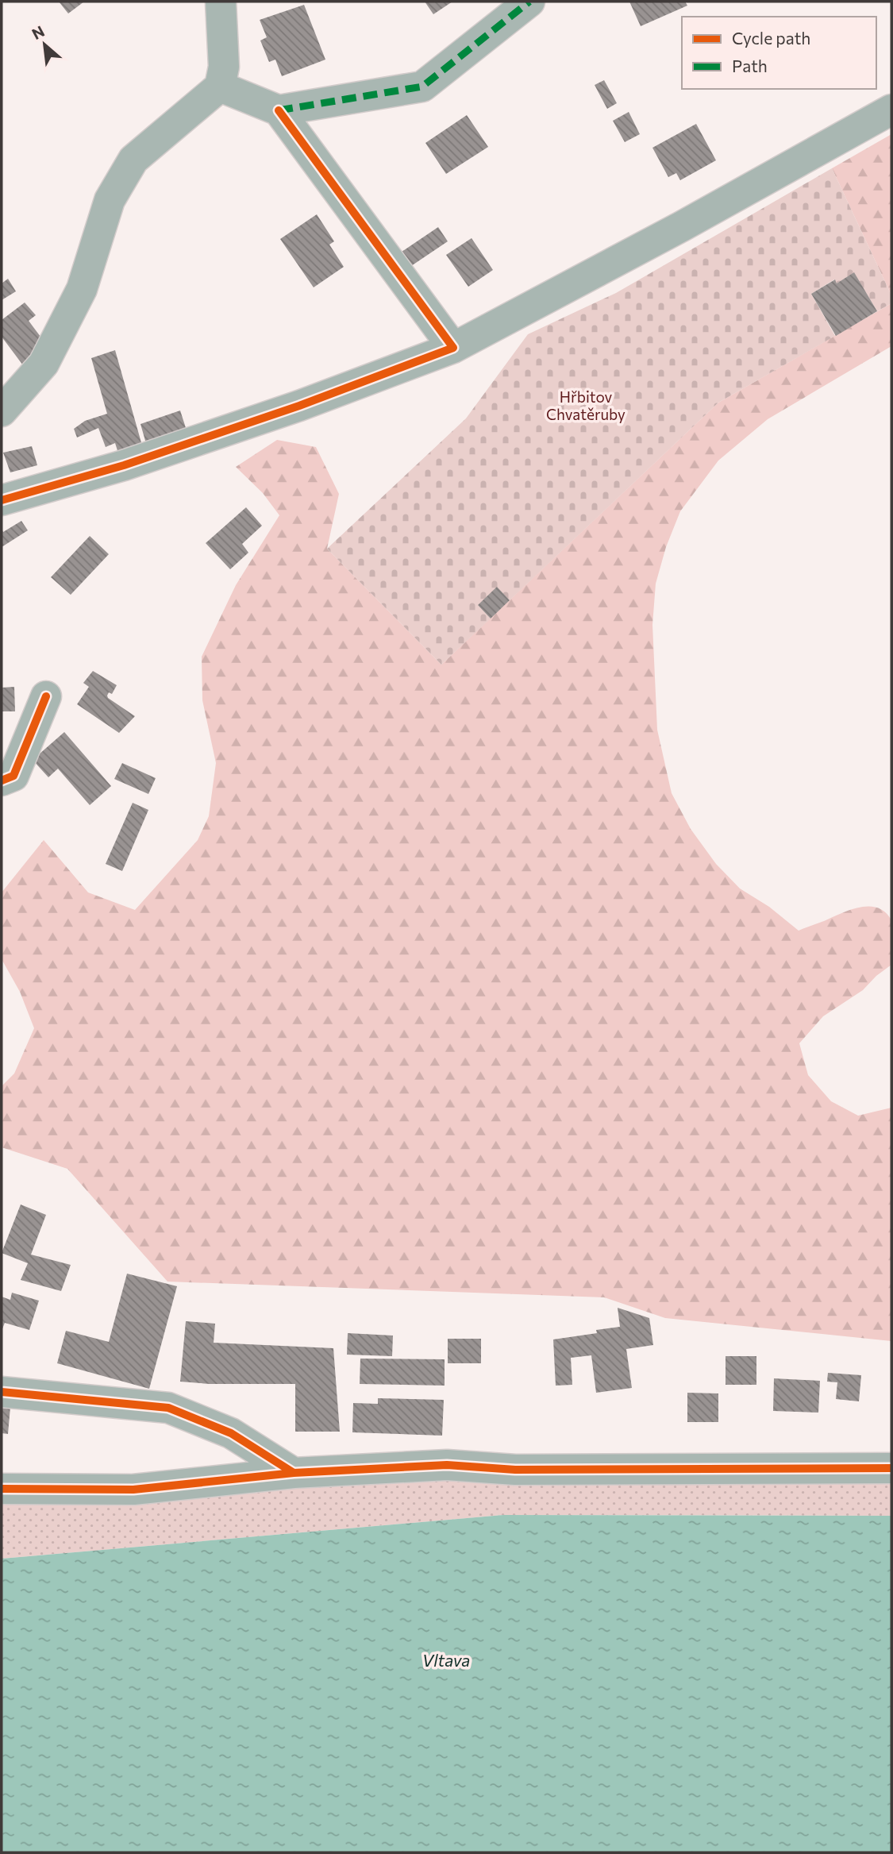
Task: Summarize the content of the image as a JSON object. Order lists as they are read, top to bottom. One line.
{"water":["Vltava"],"parks":["Hřbitov Chvatěruby"],"legend":["Cycle path","Path"],"north":"top left"}
